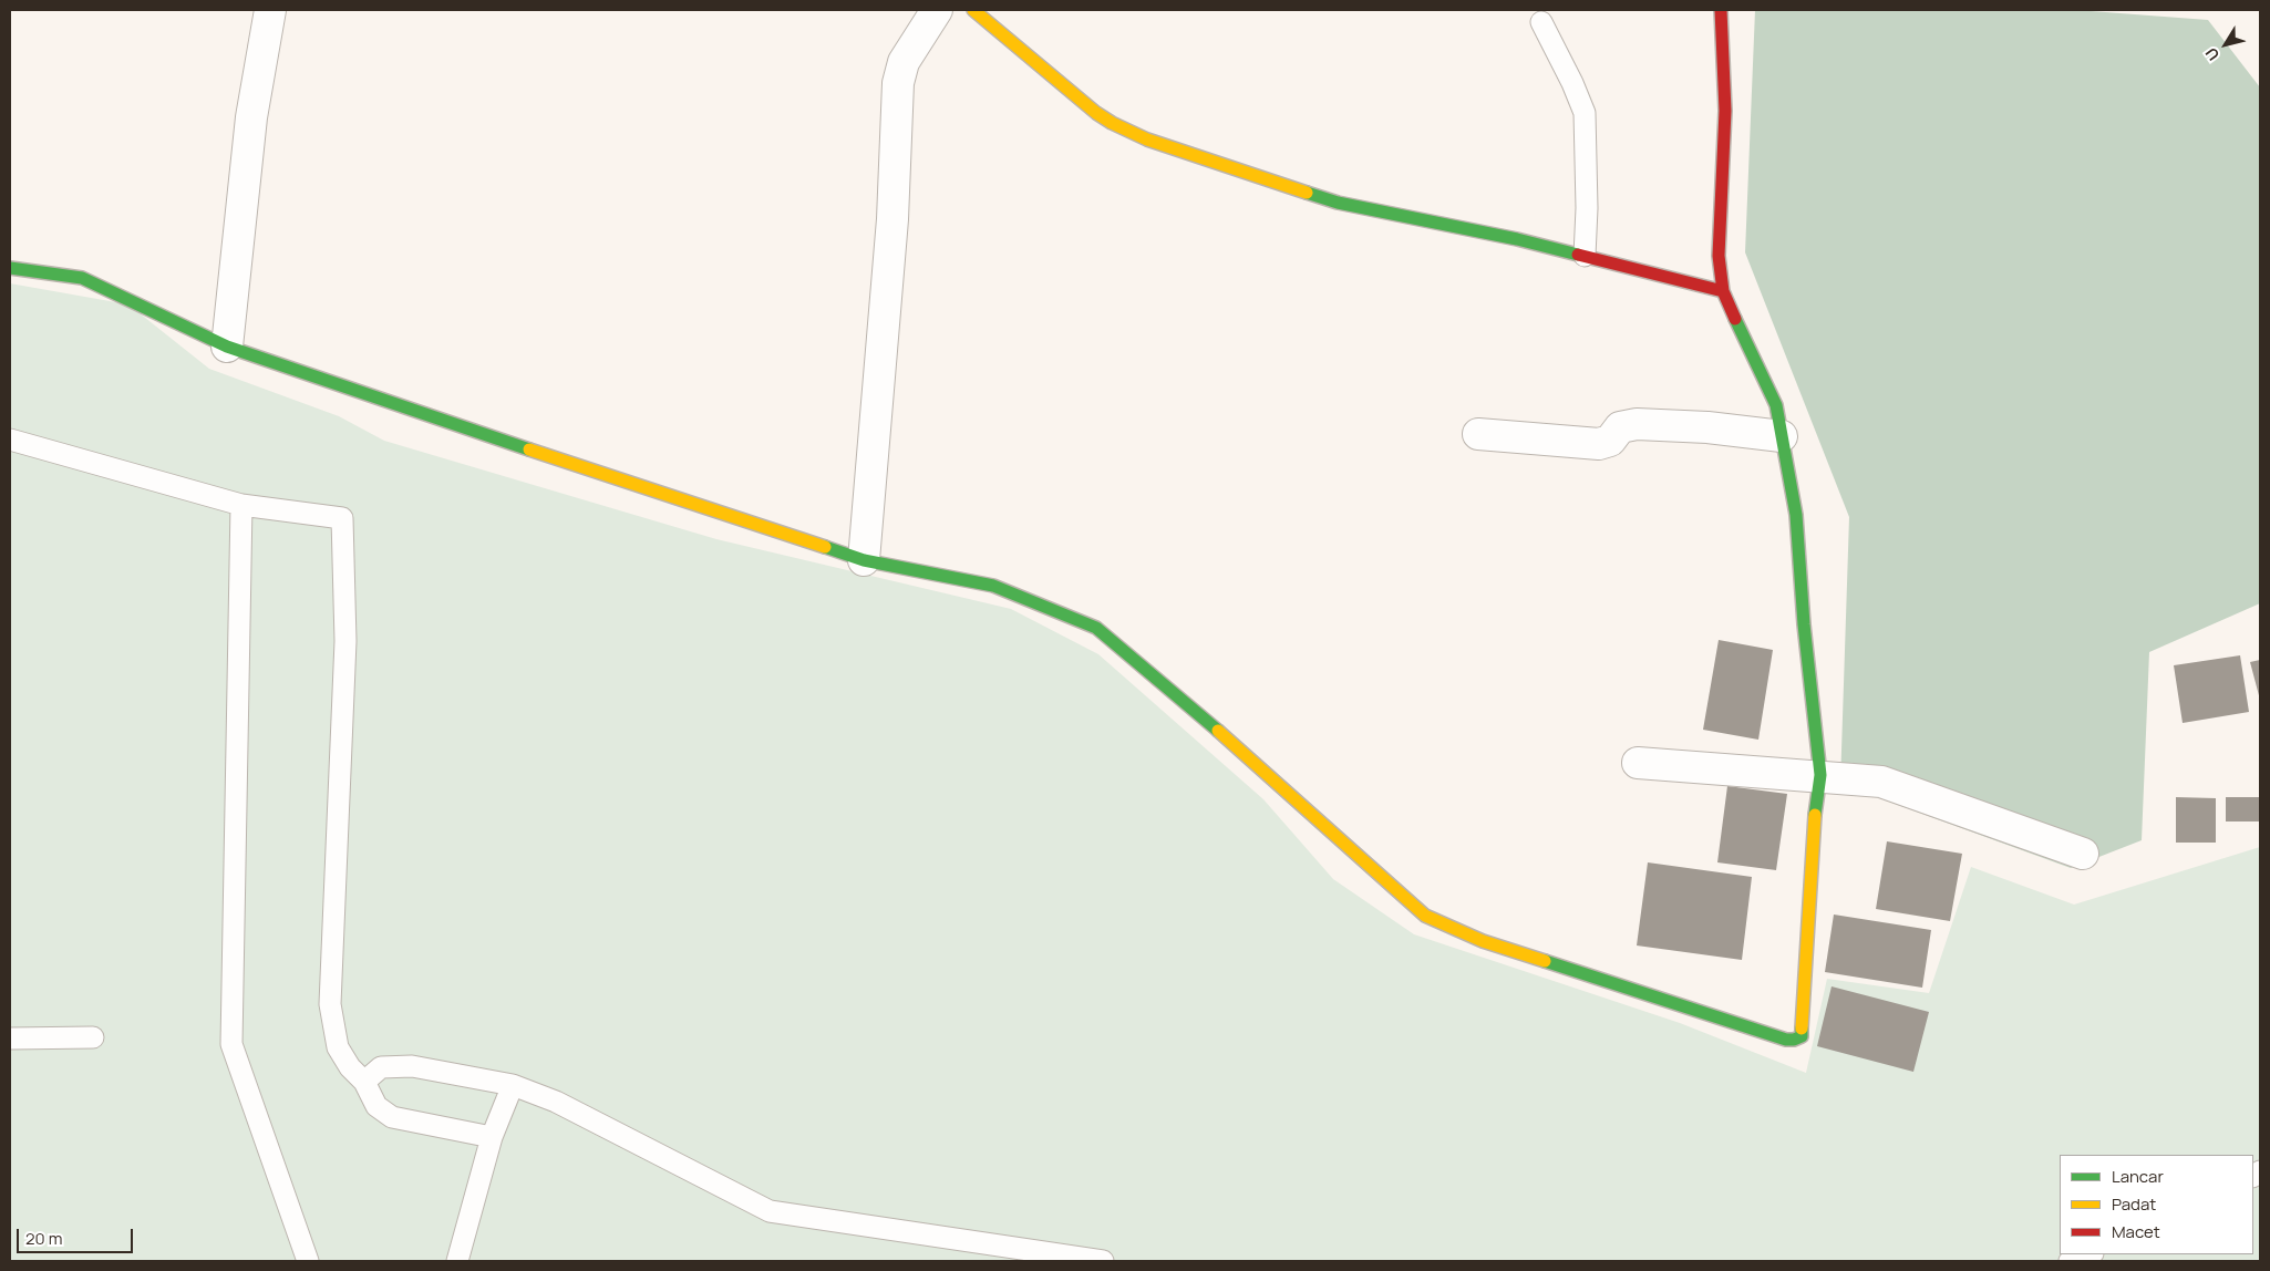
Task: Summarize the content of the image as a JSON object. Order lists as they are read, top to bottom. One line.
{"legend":["Lancar","Padat","Macet"],"scale_bar":"20 m","north":"bottom left"}
